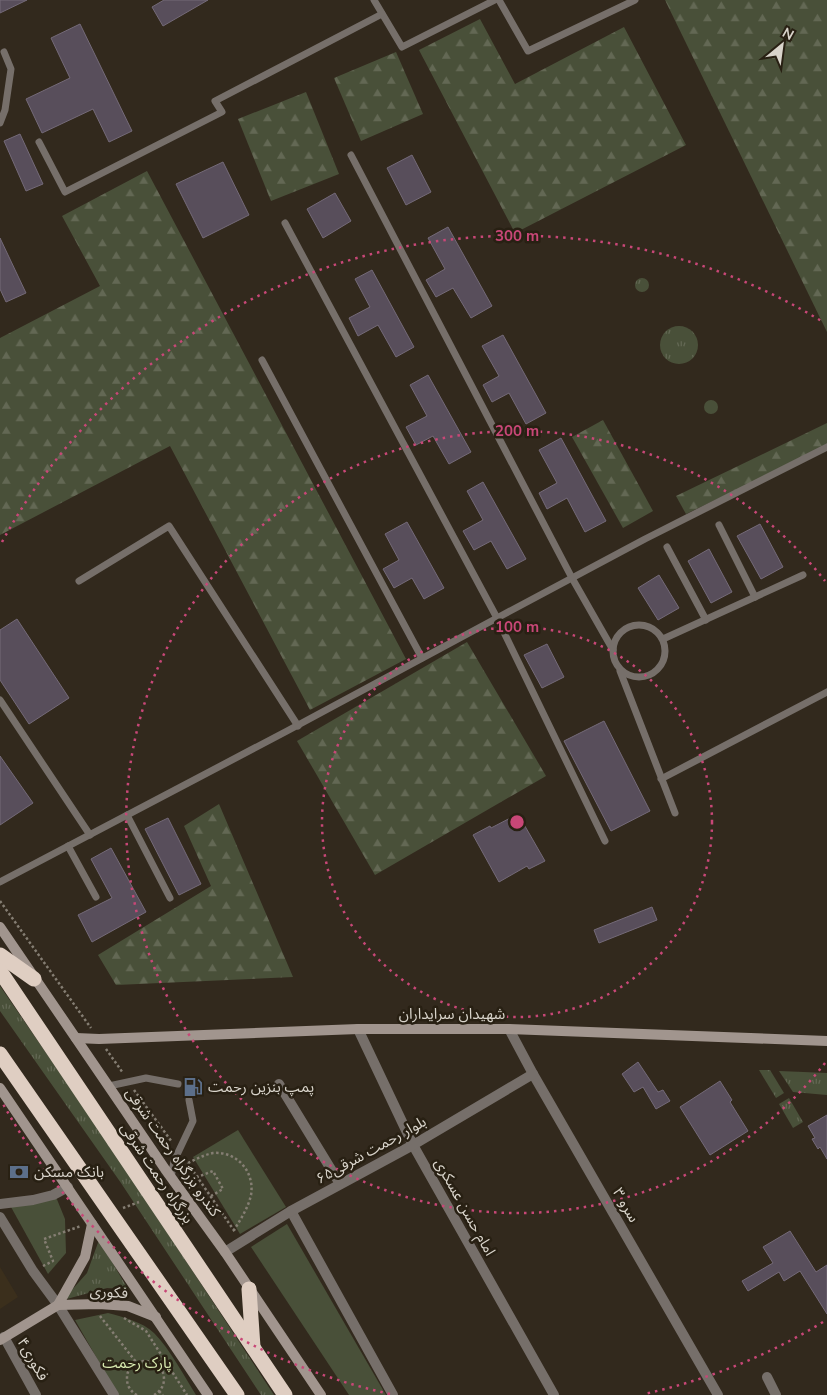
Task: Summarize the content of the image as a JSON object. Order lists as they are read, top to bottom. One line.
{"streets":{"highway":["بزرگراه رحمت شرقی"],"street":["شهیدان سرایداران","بلوار رحمت شرقی۶۵","کندرو بزرگراه رحمت شرقی","سرو ۳","امام حسن عسکری","فکوری","فکوری۴"]},"crossings":[["شهیدان سرایداران","کندرو بزرگراه رحمت شرقی"],["شهیدان سرایداران","سرو ۳"],["شهیدان سرایداران","امام حسن عسکری"],["بلوار رحمت شرقی۶۵","کندرو بزرگراه رحمت شرقی"],["بلوار رحمت شرقی۶۵","سرو ۳"],["بلوار رحمت شرقی۶۵","امام حسن عسکری"],["فکوری","فکوری۴"]],"parks":["پارک رحمت"],"places":{"fuel station":["پمپ بنزین رحمت"],"bank":["بانک مسکن"]},"north":"top right","rings":["300 m","200 m","100 m"]}
